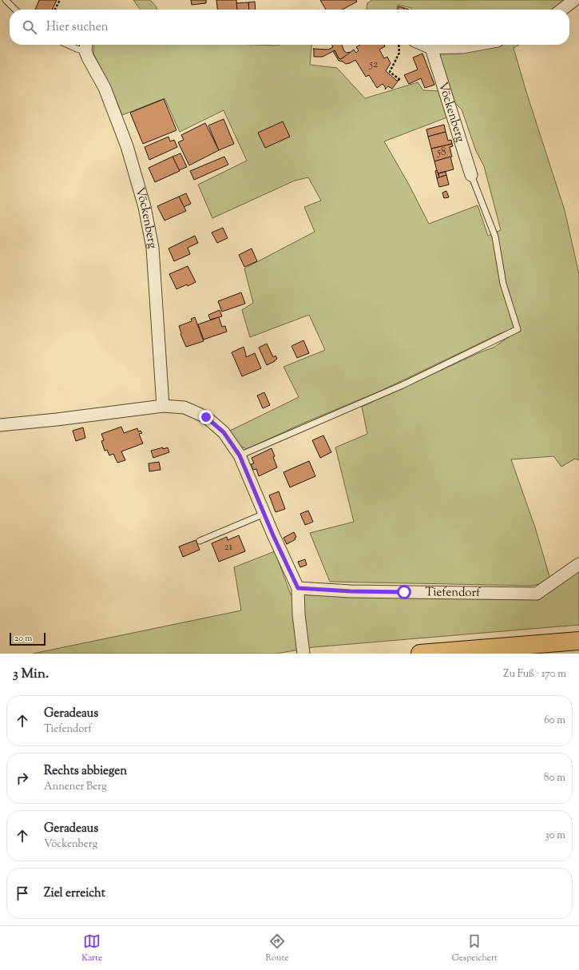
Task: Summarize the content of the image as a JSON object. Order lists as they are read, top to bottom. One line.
{"streets":{"street":["Vöckenberg","Tiefendorf"]},"house_numbers":["52","58","21"],"scale_bar":"20 m","page":{"search":"Hier suchen","scale":"20 m","heading":["3 Min.","Zu Fuß · 170 m"],"list":[["Geradeaus","Tiefendorf","60 m"],["Rechts abbiegen","Annener Berg","80 m"],["Geradeaus","Vöckenberg","30 m"],"Ziel erreicht"],"nav":["Karte","Route","Gespeichert"]}}
